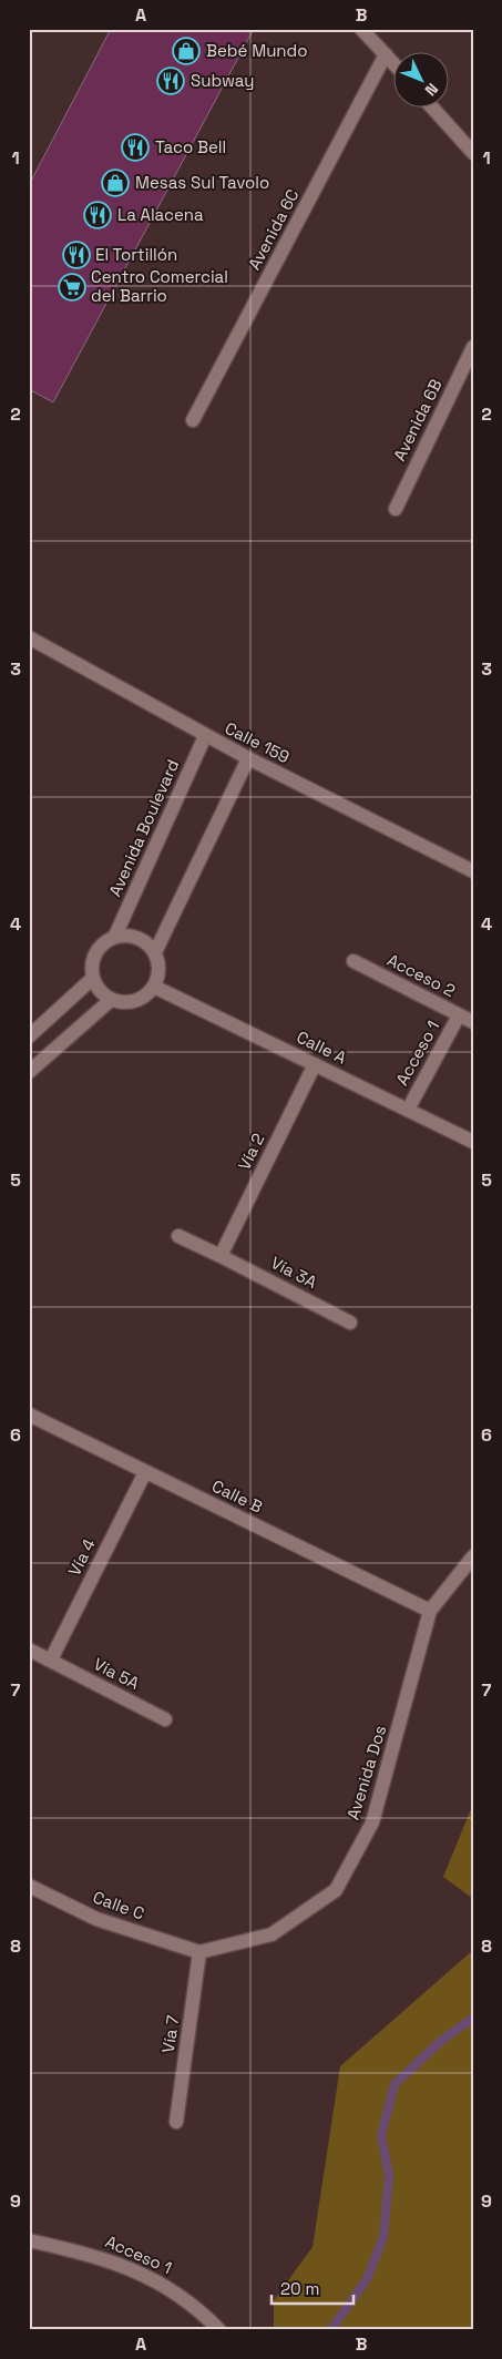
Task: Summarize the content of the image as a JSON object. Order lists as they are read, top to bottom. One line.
{"streets":{"street":["Avenida 6C","Avenida 6B","Calle 159","Avenida Boulevard","Acceso 2","Calle A","Acceso 1","Vía 2","Vía 3A","Calle B","Vía 4","Vía 5A","Avenida Dos","Calle C","Vía 7"]},"crossings":[["Calle 159","Avenida Boulevard"],["Avenida Boulevard","Calle A"],["Acceso 2","Acceso 1"],["Calle A","Acceso 1"],["Calle A","Vía 2"],["Vía 2","Vía 3A"],["Calle B","Vía 4"],["Calle B","Avenida Dos"],["Vía 4","Vía 5A"],["Avenida Dos","Calle C"],["Avenida Dos","Vía 7"],["Calle C","Vía 7"]],"places":{"shop":["Bebé Mundo","Mesas Sul Tavolo"],"restaurant":["Subway","Taco Bell","La Alacena","El Tortillón"],"supermarket":["Centro Comercial del Barrio"]},"scale_bar":"20 m","north":"bottom right","grid":{"columns":["A","B"],"rows":["1","2","3","4","5","6","7","8","9"]}}
